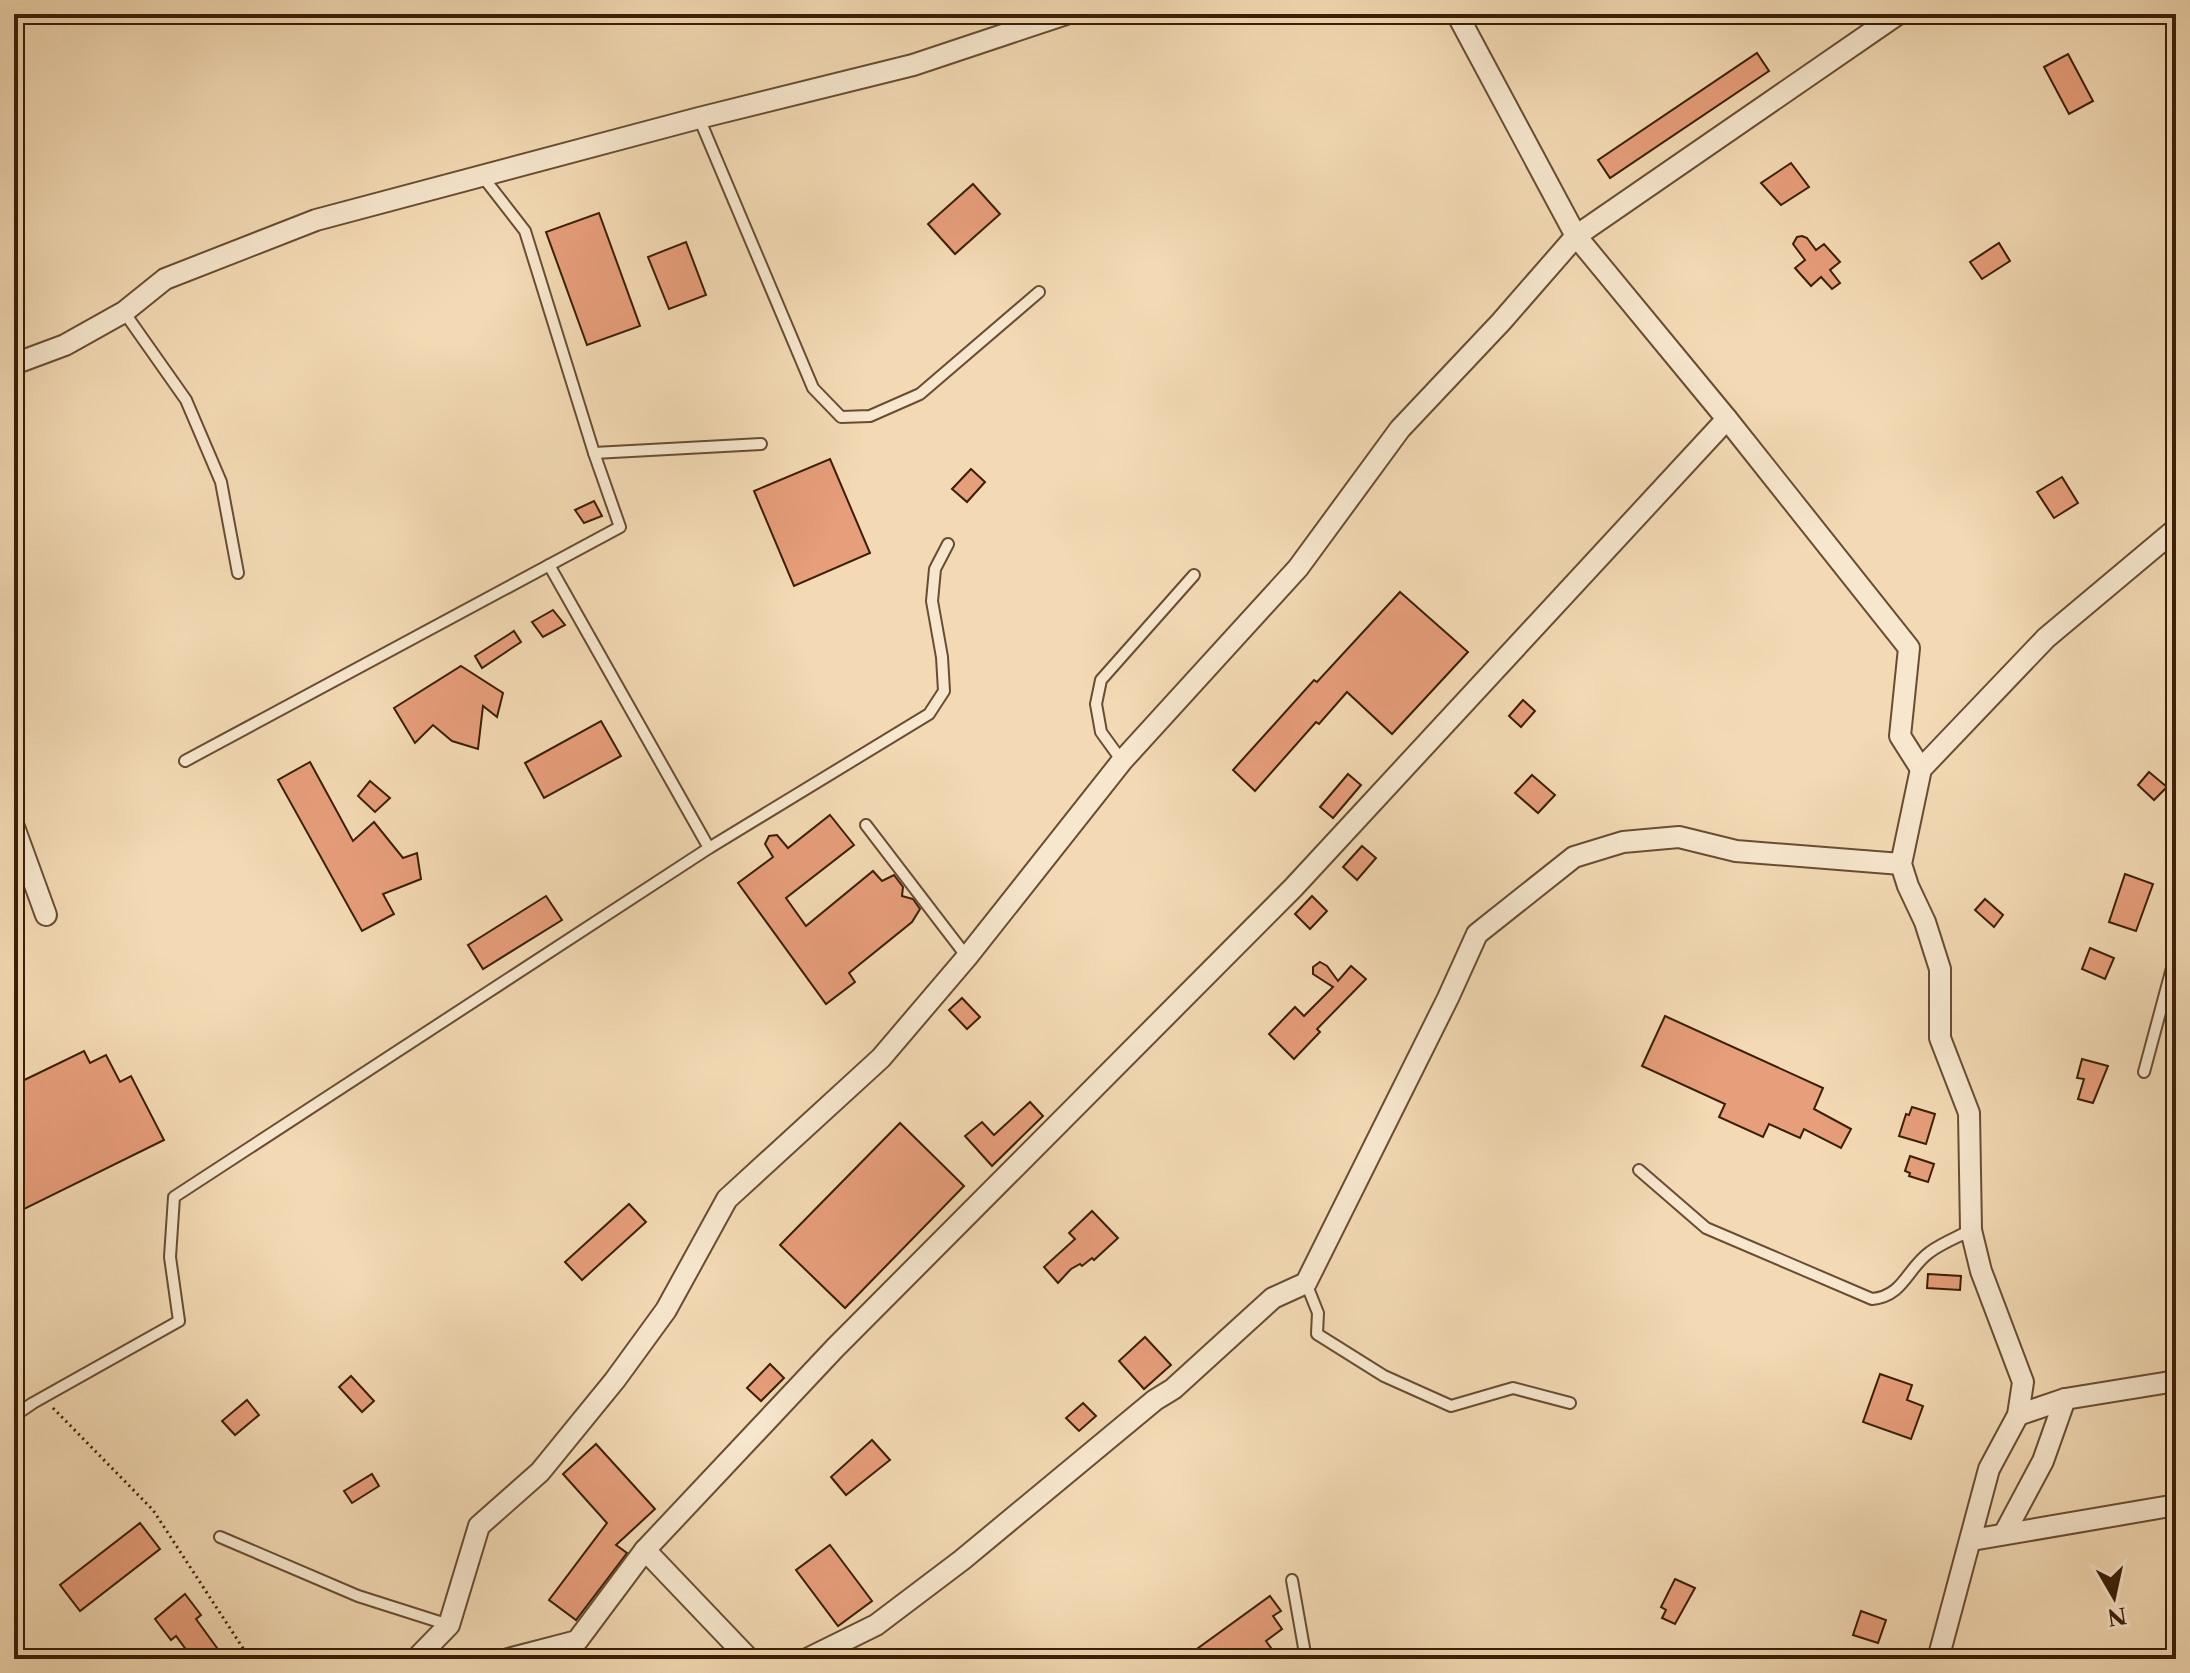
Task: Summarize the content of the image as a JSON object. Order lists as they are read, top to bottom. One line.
{"north":"bottom"}
